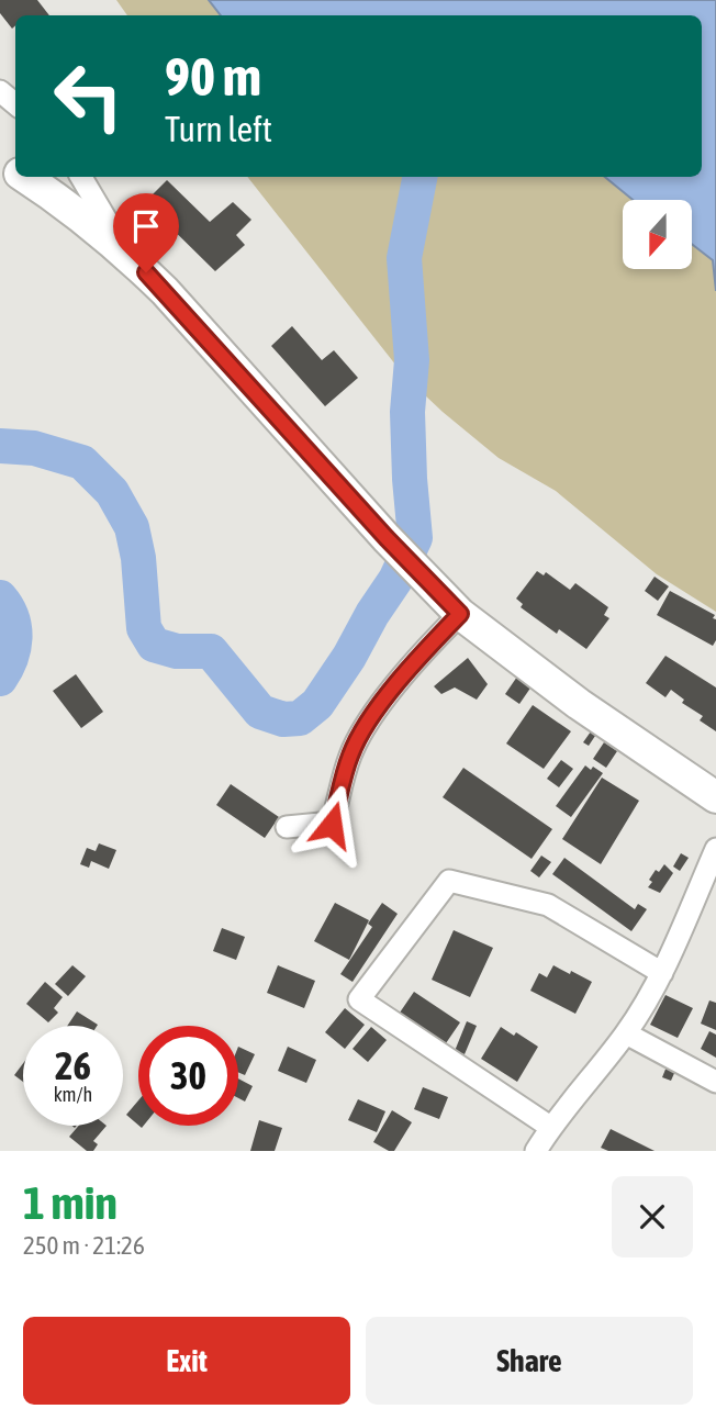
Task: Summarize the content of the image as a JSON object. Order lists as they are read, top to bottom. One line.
{"north":"bottom","page":{"turn":["90 m","Turn left"],"speed":"26 km/h","limit":"30","heading":["1 min","250 m · 21:26"],"buttons":["Exit","Share"]}}
